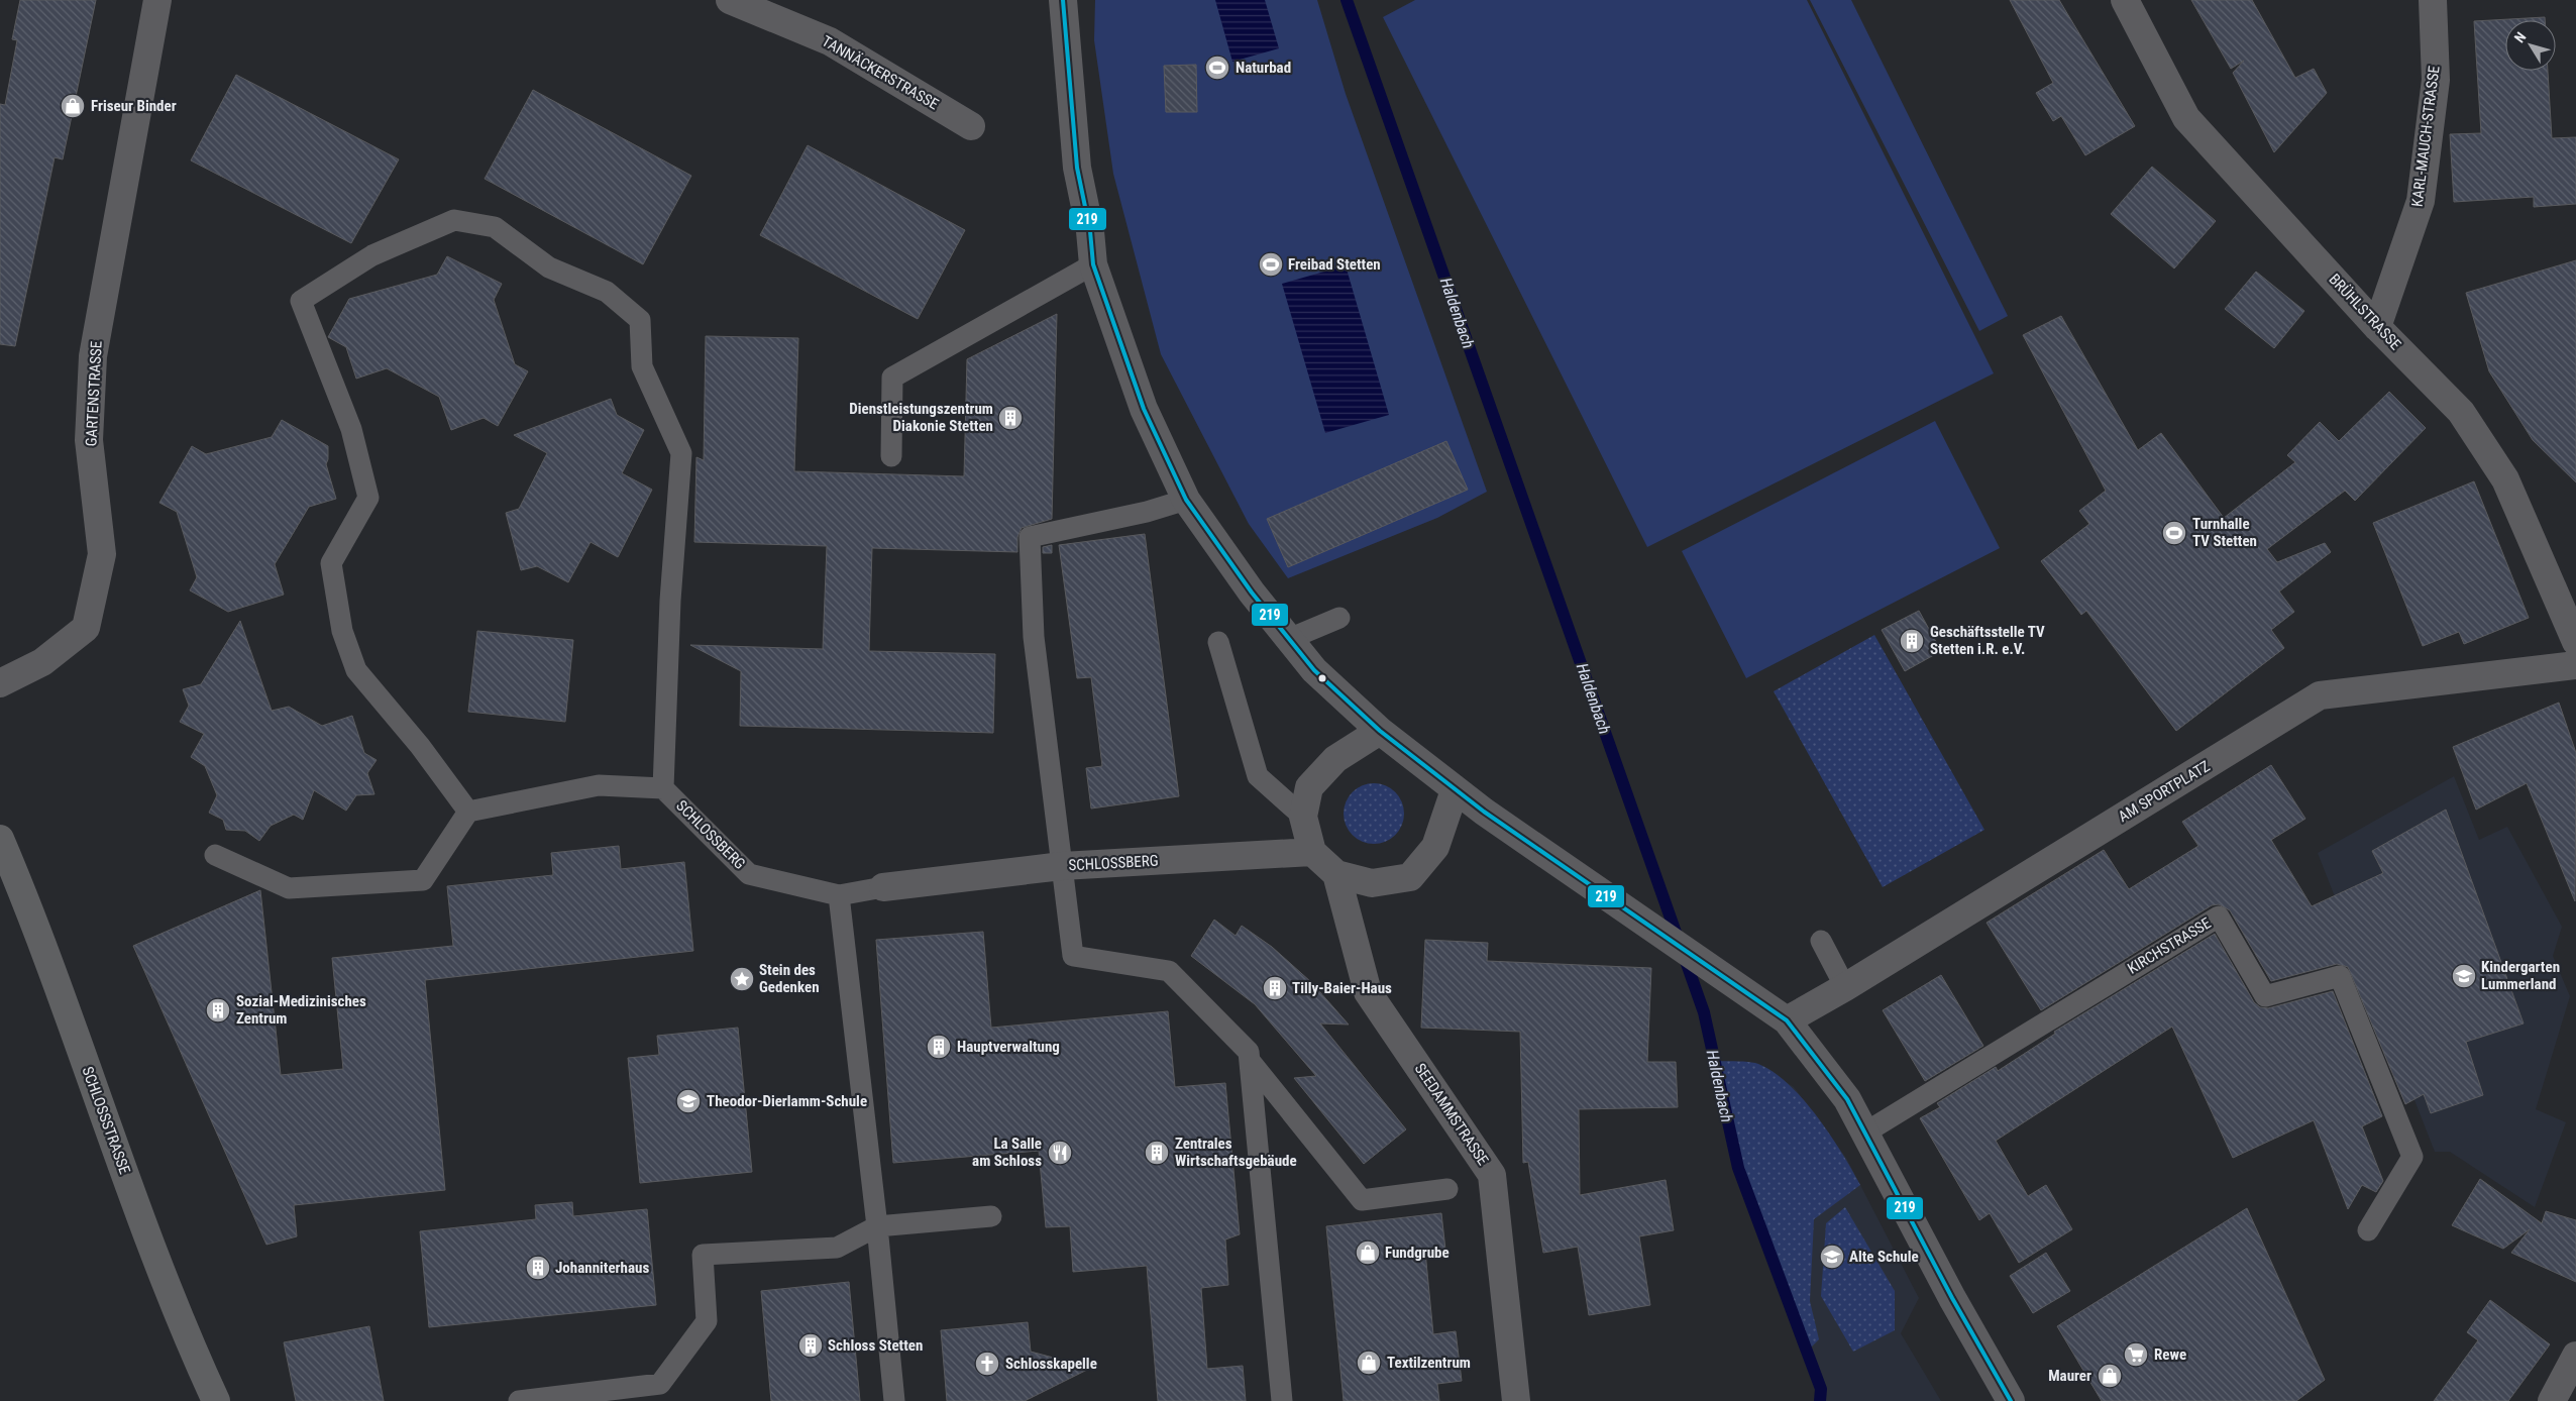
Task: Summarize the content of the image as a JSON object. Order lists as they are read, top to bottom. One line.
{"streets":{"main road":["SCHLOSSSTRASSE"],"street":["TANNÄCKERSTRASSE","KARL-MAUCH-STRASSE","BRÜHLSTRASSE","GARTENSTRASSE","AM SPORTPLATZ","SCHLOSSBERG","SEEDAMMSTRASSE"],"lane":["KIRCHSTRASSE"]},"crossings":[["KARL-MAUCH-STRASSE","BRÜHLSTRASSE"],["SCHLOSSBERG","SEEDAMMSTRASSE"]],"water":["Haldenbach"],"places":{"sports":["Naturbad","Freibad Stetten","Turnhalle TV Stetten"],"shop":["Friseur Binder","Fundgrube","Textilzentrum","Maurer"],"building":["Dienstleistungszentrum Diakonie Stetten","Geschäftsstelle TV Stetten i.R. e.V.","Tilly-Baier-Haus","Sozial-Medizinisches Zentrum","Hauptverwaltung","Zentrales Wirtschaftsgebäude","Johanniterhaus","Schloss Stetten"],"school or university":["Kindergarten Lummerland","Theodor-Dierlamm-Schule","Alte Schule"],"place":["Stein des Gedenken"],"restaurant":["La Salle am Schloss"],"supermarket":["Rewe"],"church":["Schlosskapelle"]},"lines":["transit line 219"],"north":"top left"}
